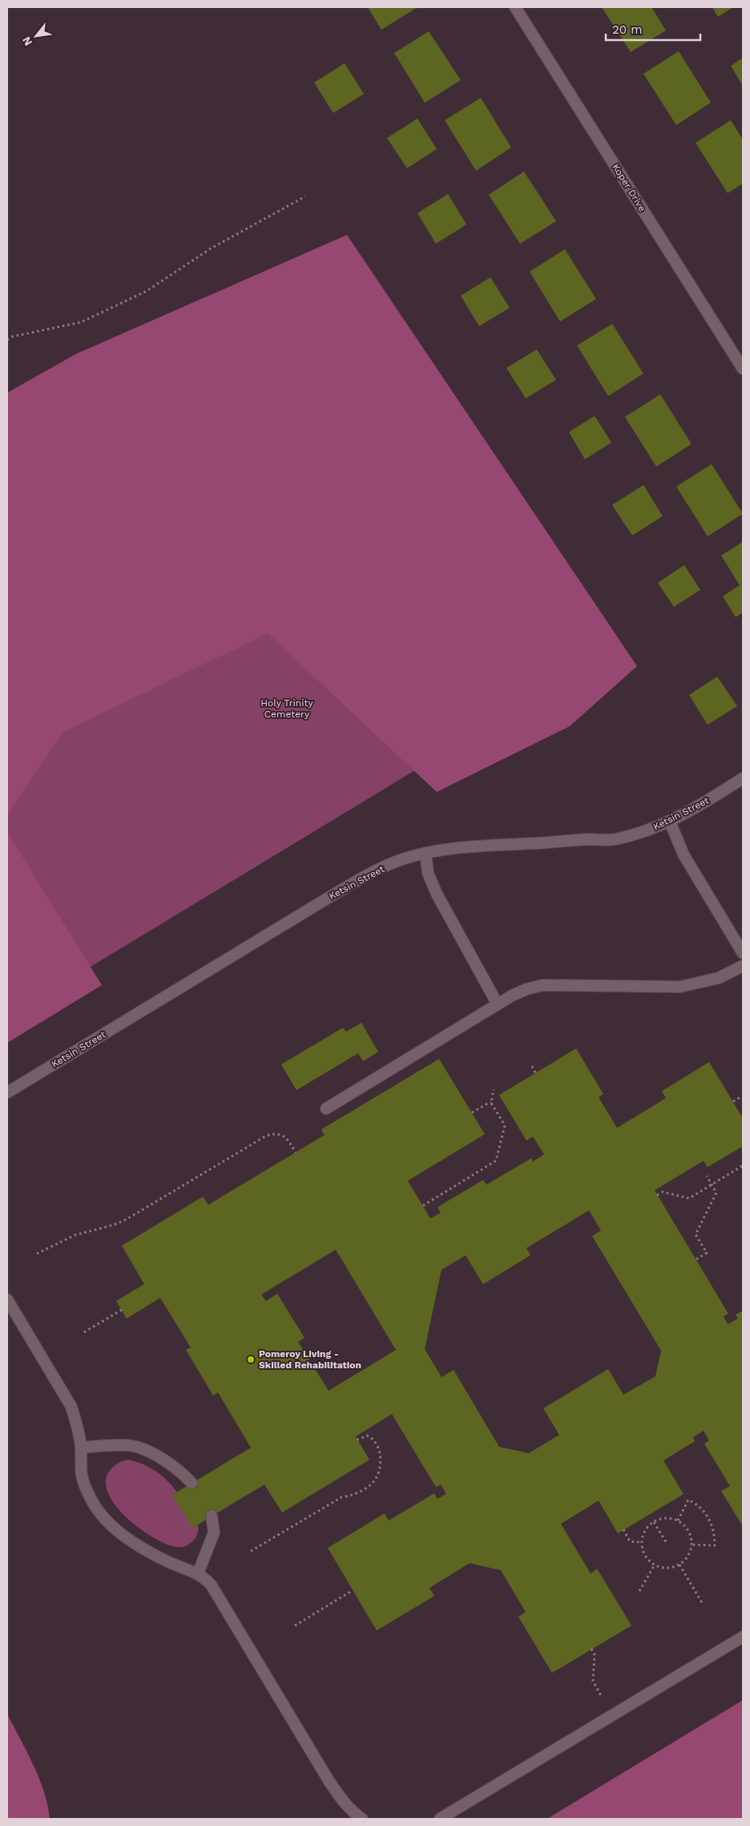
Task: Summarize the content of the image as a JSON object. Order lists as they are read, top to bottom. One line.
{"streets":{"street":["Koper Drive","Ketsin Street"]},"parks":["Holy Trinity Cemetery"],"places":["Pomeroy Living - Skilled Rehabilitation"],"scale_bar":"20 m","north":"bottom left"}
